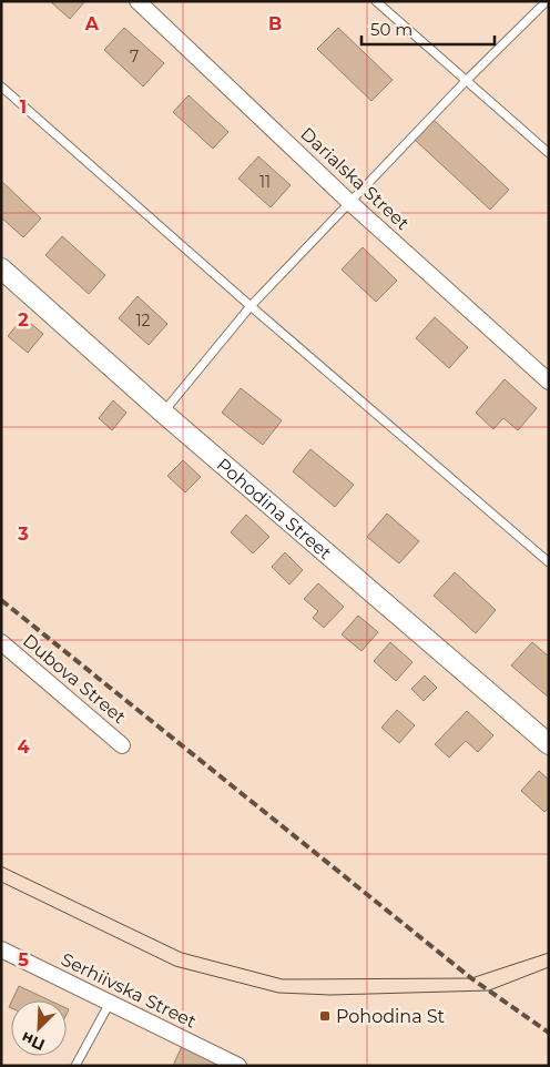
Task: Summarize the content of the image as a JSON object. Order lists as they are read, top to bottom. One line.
{"streets":{"street":["Darialska Street","Pohodina Street","Dubova Street","Serhiivska Street"]},"places":{"transit":["Pohodina St"]},"house_numbers":["7","11","12"],"scale_bar":"50 m","north":"bottom left","grid":{"columns":["A","B"],"rows":["1","2","3","4","5"]}}
